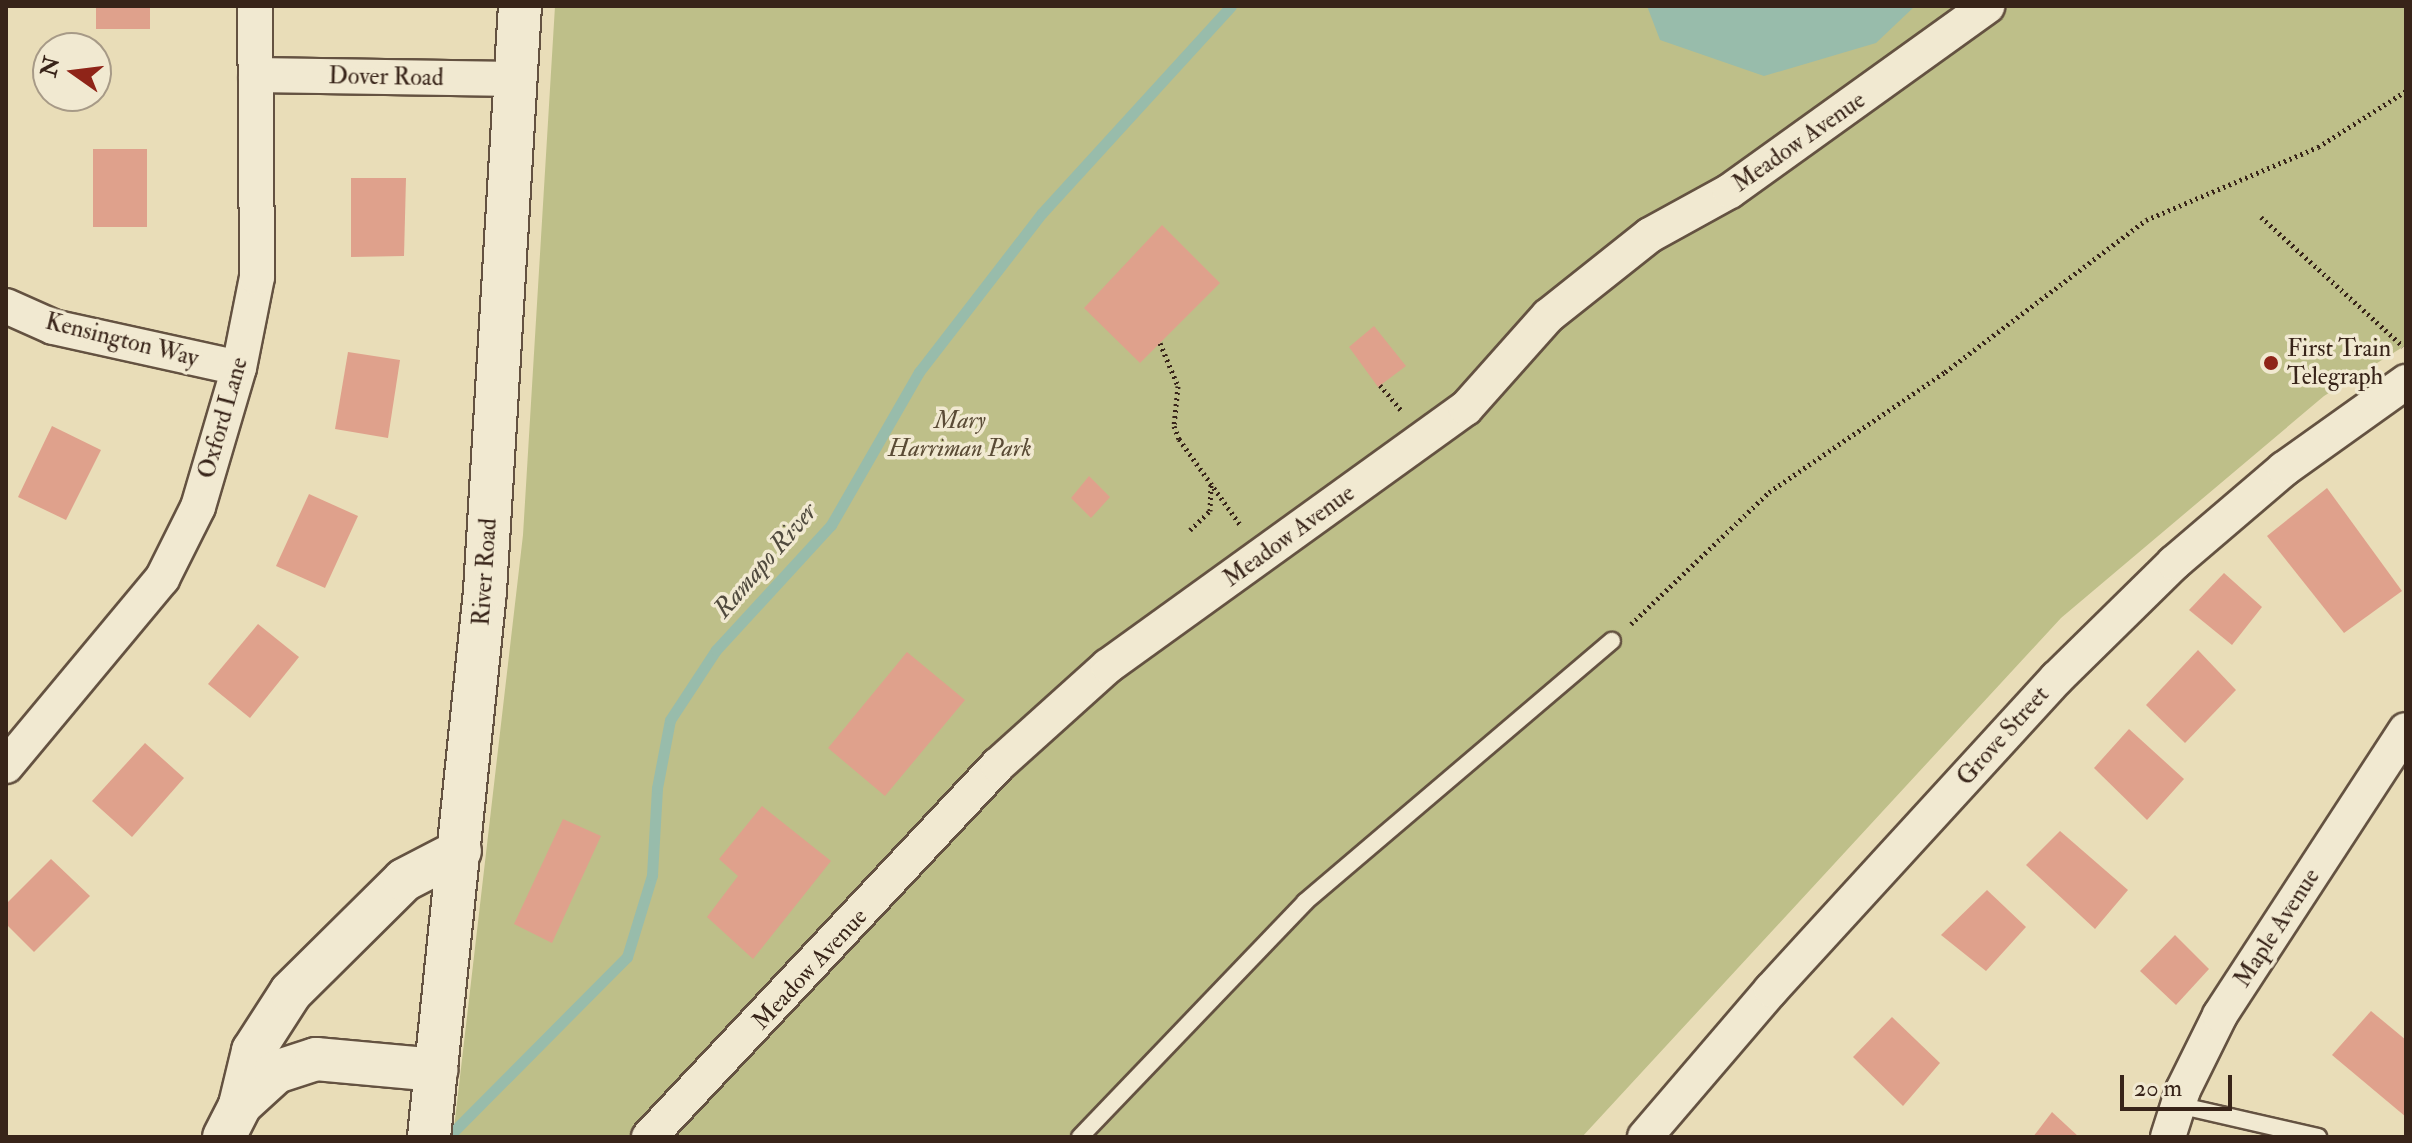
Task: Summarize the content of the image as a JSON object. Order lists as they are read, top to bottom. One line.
{"streets":{"street":["Dover Road","Meadow Avenue","Kensington Way","Oxford Lane","River Road","Grove Street","Maple Avenue"]},"crossings":[["Dover Road","Oxford Lane"],["Dover Road","River Road"],["Kensington Way","Oxford Lane"]],"water":["Ramapo River"],"parks":["Mary Harriman Park"],"places":["First Train Telegraph"],"scale_bar":"20 m","north":"left"}
